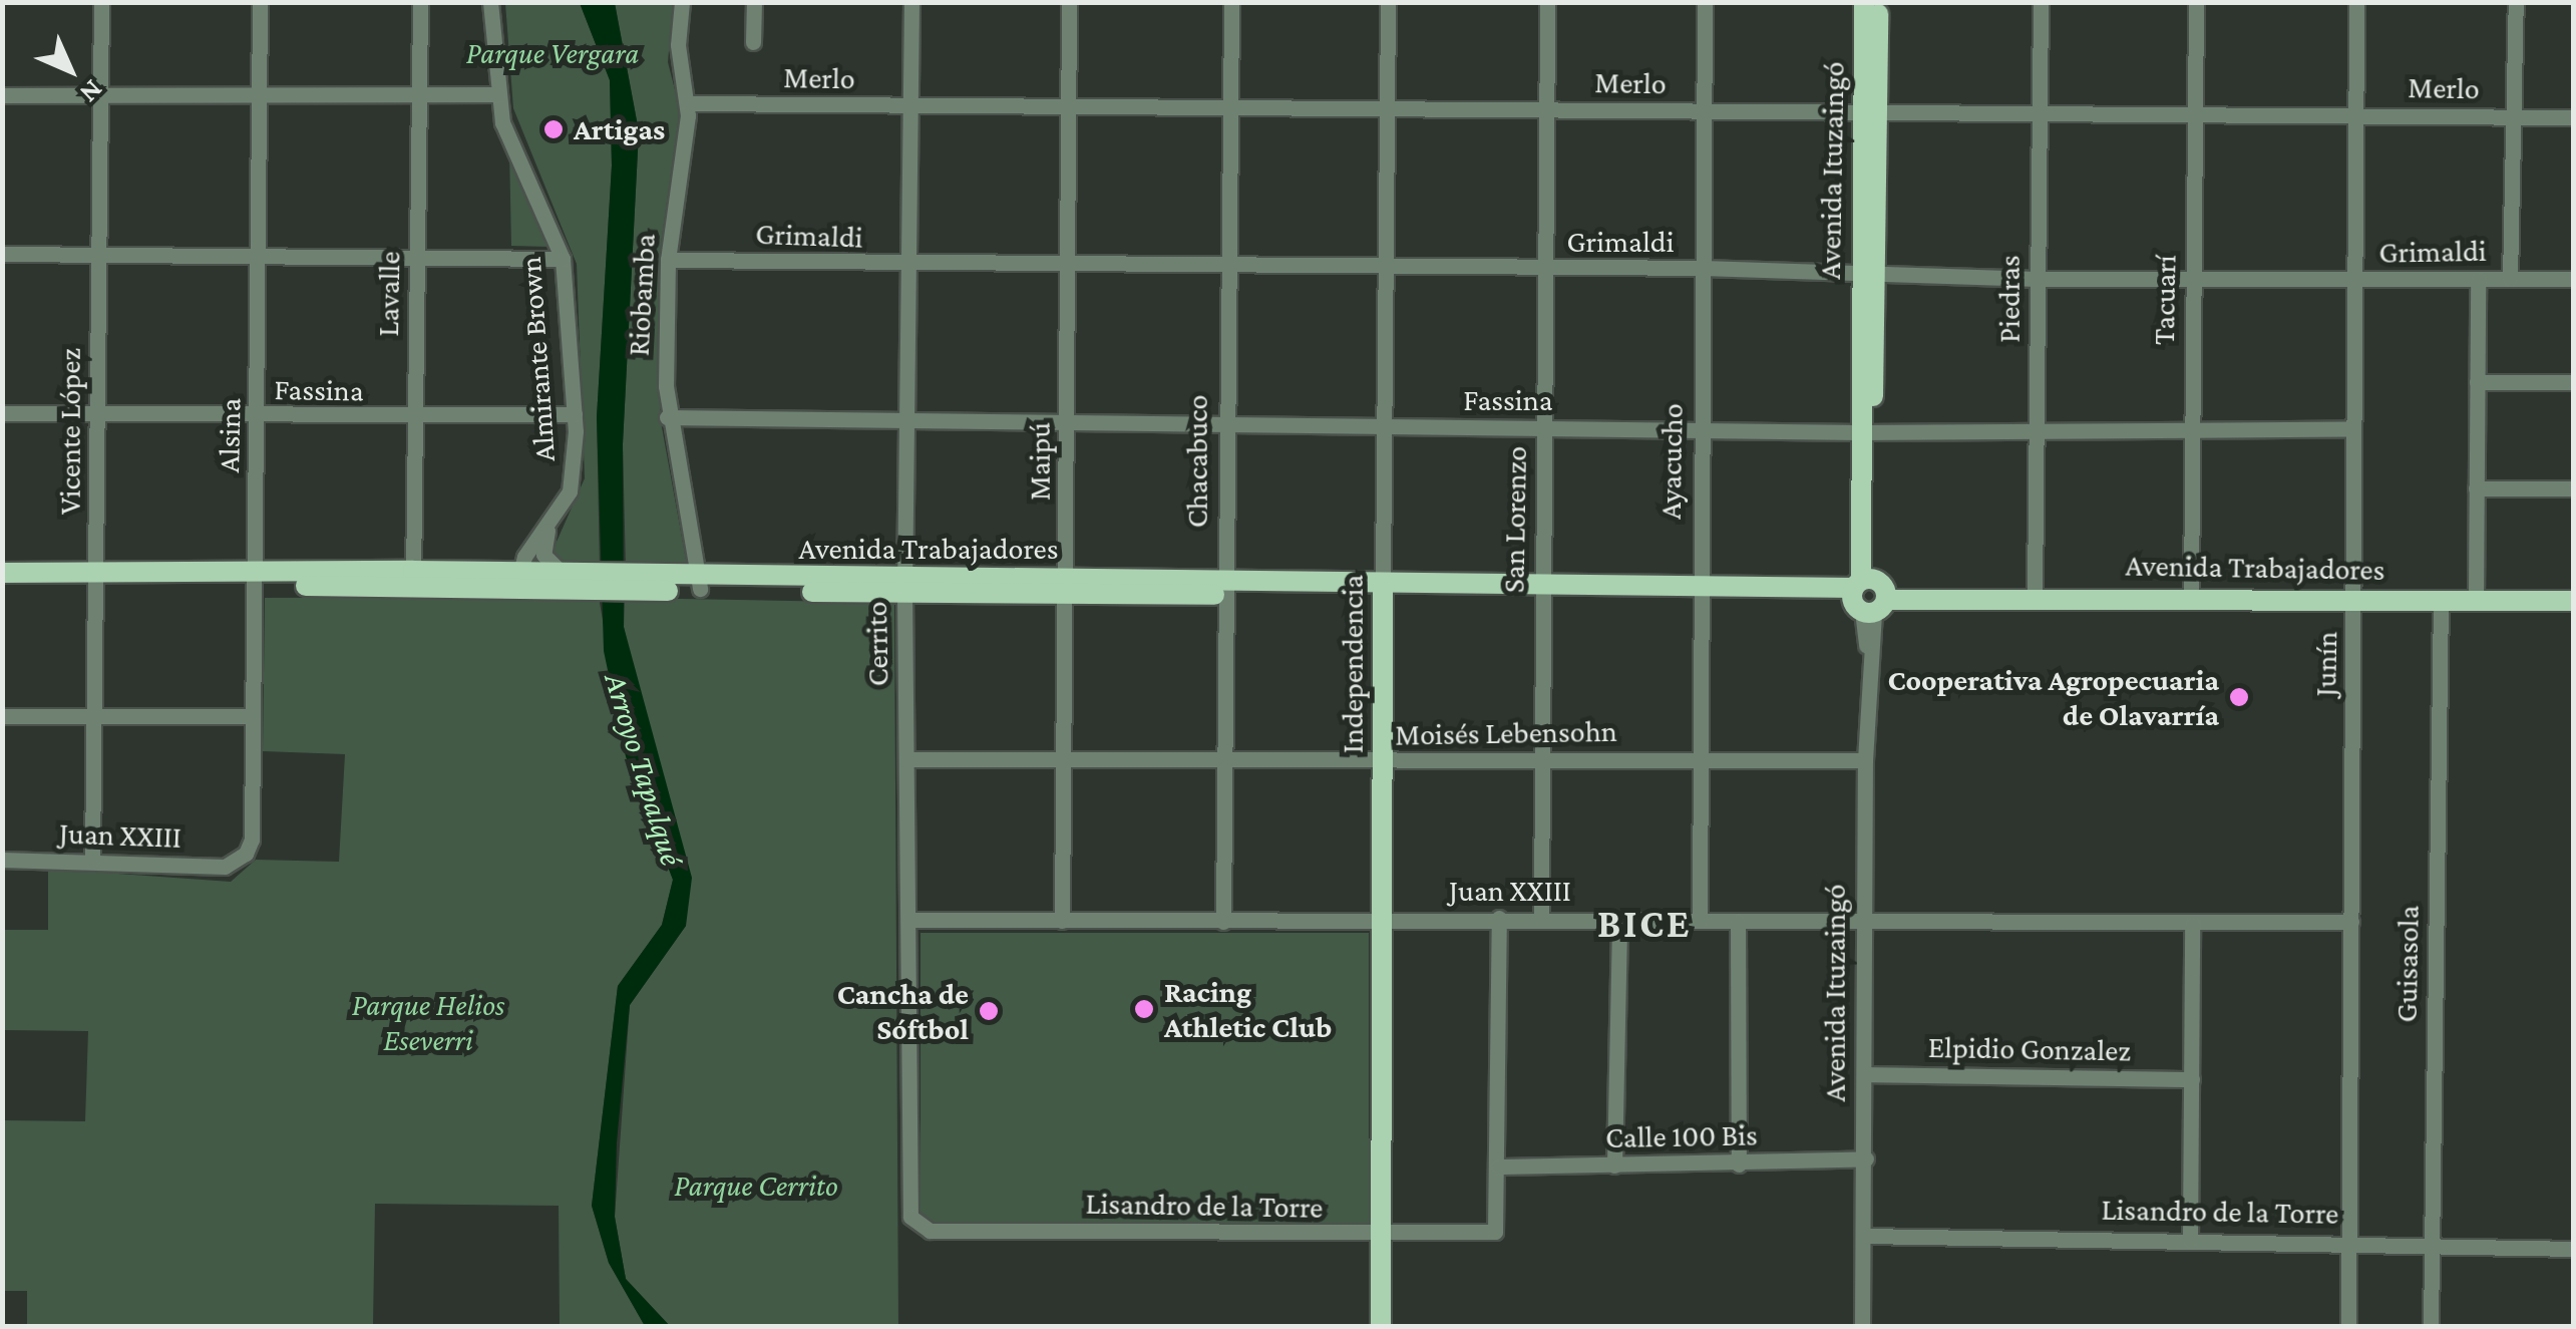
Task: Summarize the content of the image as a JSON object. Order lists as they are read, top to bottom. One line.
{"streets":{"main road":["Avenida Ituzaingó","Avenida Trabajadores","Independencia"],"street":["Merlo","Grimaldi","Lavalle","Riobamba","Piedras","Tacuarí","Almirante Brown","Fassina","Vicente López","Alsina","Maipú","Chacabuco","Ayacucho","San Lorenzo","Cerrito","Junín","Moisés Lebensohn","Juan XXIII","Guisasola","Elpidio Gonzalez","Calle 100 Bis","Lisandro de la Torre"]},"crossings":[["Merlo","Avenida Ituzaingó"],["Merlo","Riobamba"],["Merlo","Piedras"],["Merlo","Tacuarí"],["Merlo","Maipú"],["Merlo","Chacabuco"],["Merlo","Ayacucho"],["Merlo","San Lorenzo"],["Merlo","Cerrito"],["Merlo","Independencia"],["Merlo","Junín"],["Avenida Ituzaingó","Grimaldi"],["Avenida Ituzaingó","Fassina"],["Avenida Ituzaingó","Avenida Trabajadores"],["Avenida Ituzaingó","Moisés Lebensohn"],["Avenida Ituzaingó","Juan XXIII"],["Avenida Ituzaingó","Elpidio Gonzalez"],["Avenida Ituzaingó","Calle 100 Bis"],["Avenida Ituzaingó","Lisandro de la Torre"],["Grimaldi","Riobamba"],["Grimaldi","Piedras"],["Grimaldi","Tacuarí"],["Grimaldi","Maipú"],["Grimaldi","Chacabuco"],["Grimaldi","Ayacucho"],["Grimaldi","San Lorenzo"],["Grimaldi","Cerrito"],["Grimaldi","Independencia"],["Grimaldi","Junín"],["Lavalle","Fassina"],["Lavalle","Avenida Trabajadores"],["Riobamba","Fassina"],["Riobamba","Avenida Trabajadores"],["Piedras","Fassina"],["Piedras","Avenida Trabajadores"],["Tacuarí","Fassina"],["Tacuarí","Avenida Trabajadores"],["Almirante Brown","Fassina"],["Almirante Brown","Avenida Trabajadores"],["Fassina","Vicente López"],["Fassina","Alsina"],["Fassina","Maipú"],["Fassina","Chacabuco"],["Fassina","Ayacucho"],["Fassina","San Lorenzo"],["Fassina","Cerrito"],["Fassina","Independencia"],["Fassina","Junín"],["Vicente López","Avenida Trabajadores"],["Vicente López","Juan XXIII"],["Alsina","Avenida Trabajadores"],["Alsina","Juan XXIII"],["Maipú","Avenida Trabajadores"],["Maipú","Moisés Lebensohn"],["Maipú","Juan XXIII"],["Chacabuco","Avenida Trabajadores"],["Chacabuco","Moisés Lebensohn"],["Chacabuco","Juan XXIII"],["Ayacucho","Avenida Trabajadores"],["Ayacucho","Moisés Lebensohn"],["Ayacucho","Juan XXIII"],["San Lorenzo","Avenida Trabajadores"],["San Lorenzo","Moisés Lebensohn"],["San Lorenzo","Juan XXIII"],["Avenida Trabajadores","Cerrito"],["Avenida Trabajadores","Independencia"],["Avenida Trabajadores","Junín"],["Avenida Trabajadores","Guisasola"],["Cerrito","Moisés Lebensohn"],["Cerrito","Juan XXIII"],["Cerrito","Lisandro de la Torre"],["Independencia","Moisés Lebensohn"],["Independencia","Juan XXIII"],["Independencia","Lisandro de la Torre"],["Junín","Juan XXIII"],["Junín","Lisandro de la Torre"],["Guisasola","Lisandro de la Torre"],["Calle 100 Bis","Lisandro de la Torre"]],"districts":["BICE"],"water":["Arroyo Tapalqué"],"parks":["Parque Vergara","Parque Helios Eseverri","Parque Cerrito"],"places":["Artigas","Cooperativa Agropecuaria de Olavarría","Racing Athletic Club","Cancha de Sóftbol"],"north":"bottom right"}
